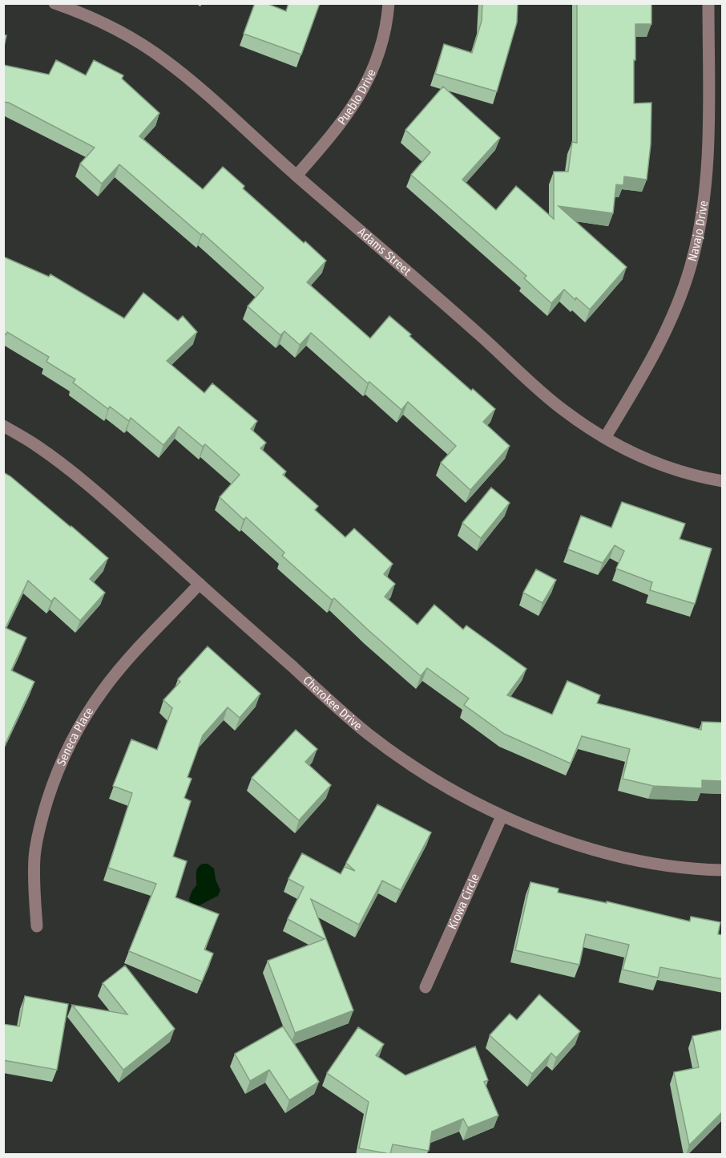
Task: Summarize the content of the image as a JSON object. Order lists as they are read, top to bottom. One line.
{"streets":{"street":["Pueblo Drive","Navajo Drive","Adams Street","Cherokee Drive","Seneca Place","Kiowa Circle"]},"crossings":[["Pueblo Drive","Adams Street"],["Navajo Drive","Adams Street"],["Cherokee Drive","Seneca Place"],["Cherokee Drive","Kiowa Circle"]]}
